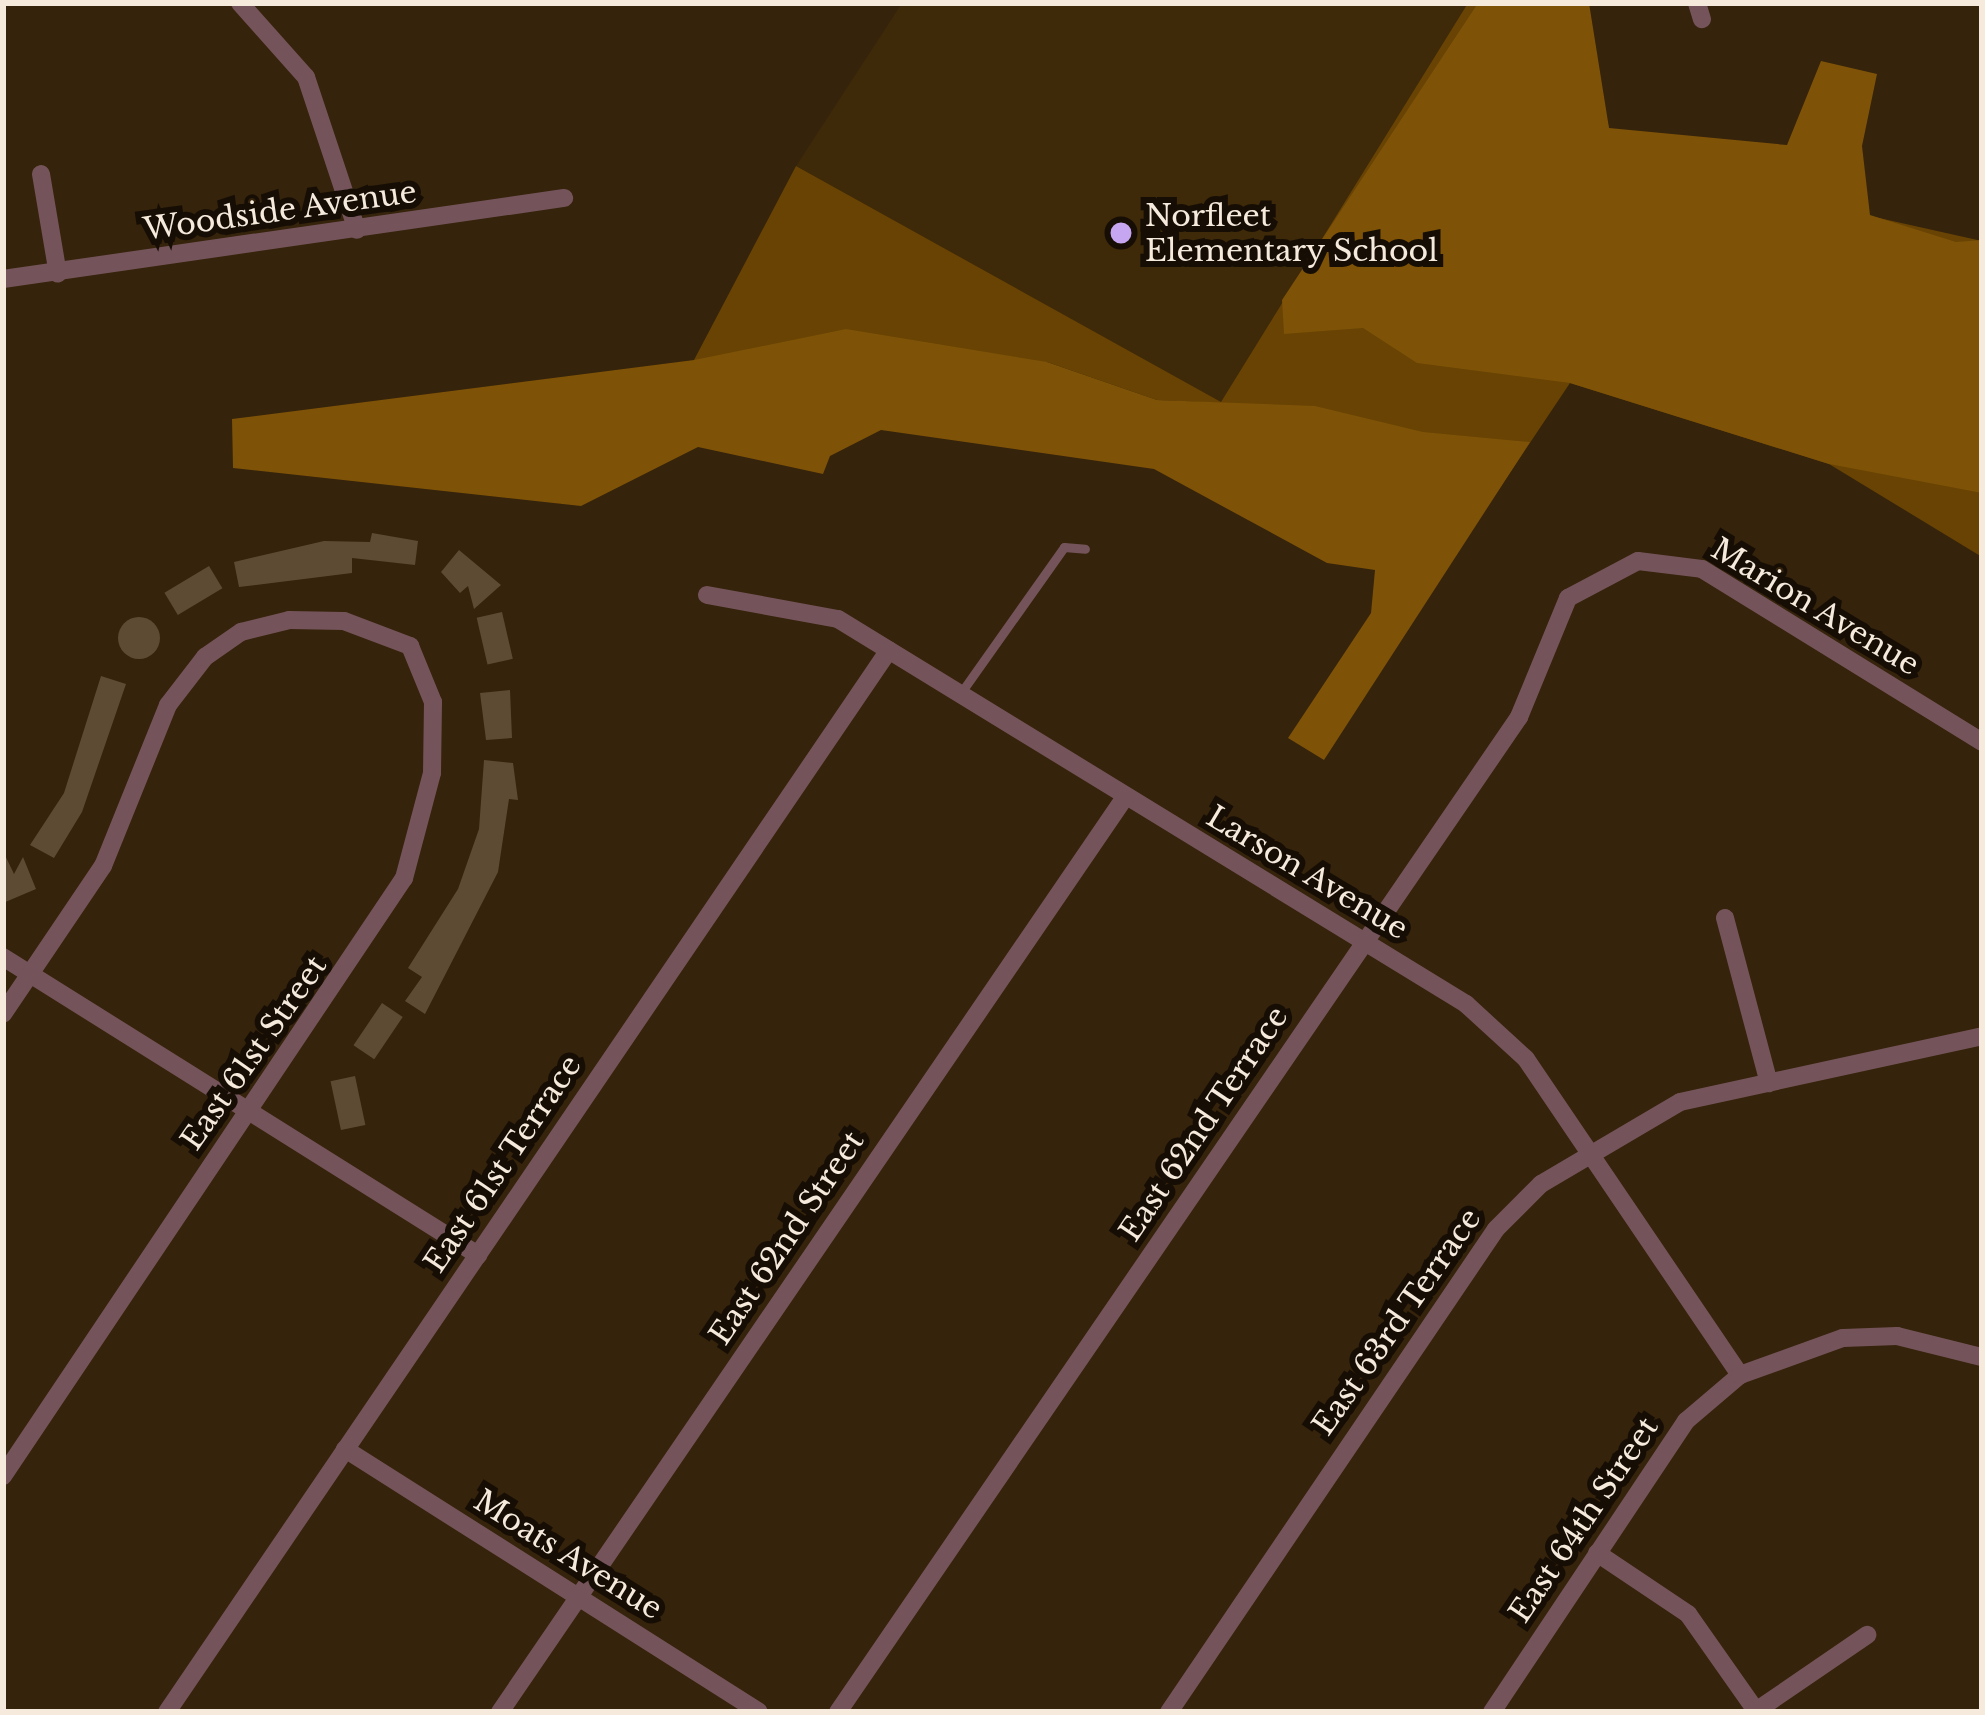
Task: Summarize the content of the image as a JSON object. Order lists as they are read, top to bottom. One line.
{"streets":{"street":["Woodside Avenue","Marion Avenue","Larson Avenue","East 61st Street","East 62nd Terrace","East 61st Terrace","East 62nd Street","East 63rd Terrace","East 64th Street","Moats Avenue"]},"crossings":[["Marion Avenue","East 62nd Terrace"],["Larson Avenue","East 62nd Terrace"],["Larson Avenue","East 61st Terrace"],["Larson Avenue","East 62nd Street"],["Larson Avenue","East 63rd Terrace"],["Larson Avenue","East 64th Street"],["East 61st Terrace","Moats Avenue"],["East 62nd Street","Moats Avenue"]],"places":["Norfleet Elementary School"]}
